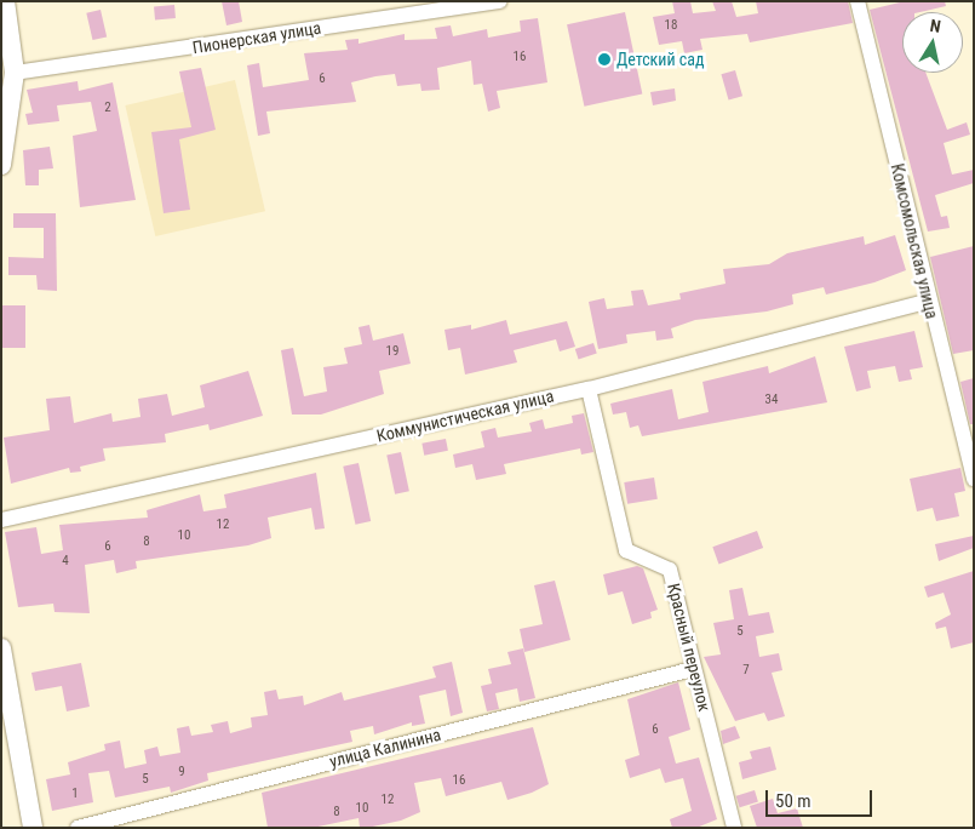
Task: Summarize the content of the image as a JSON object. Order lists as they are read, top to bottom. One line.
{"streets":{"street":["Пионерская улица","Комсомольская улица","Коммунистическая улица","Красный переулок","улица Калинина"]},"crossings":[["Комсомольская улица","Коммунистическая улица"],["Коммунистическая улица","Красный переулок"],["Красный переулок","улица Калинина"]],"places":["Детский сад"],"house_numbers":["18","16","6","2","19","34","12","10","8","6","4","5","7","6","9","5","16","1","12","10","8"],"scale_bar":"50 m","north":"top"}
